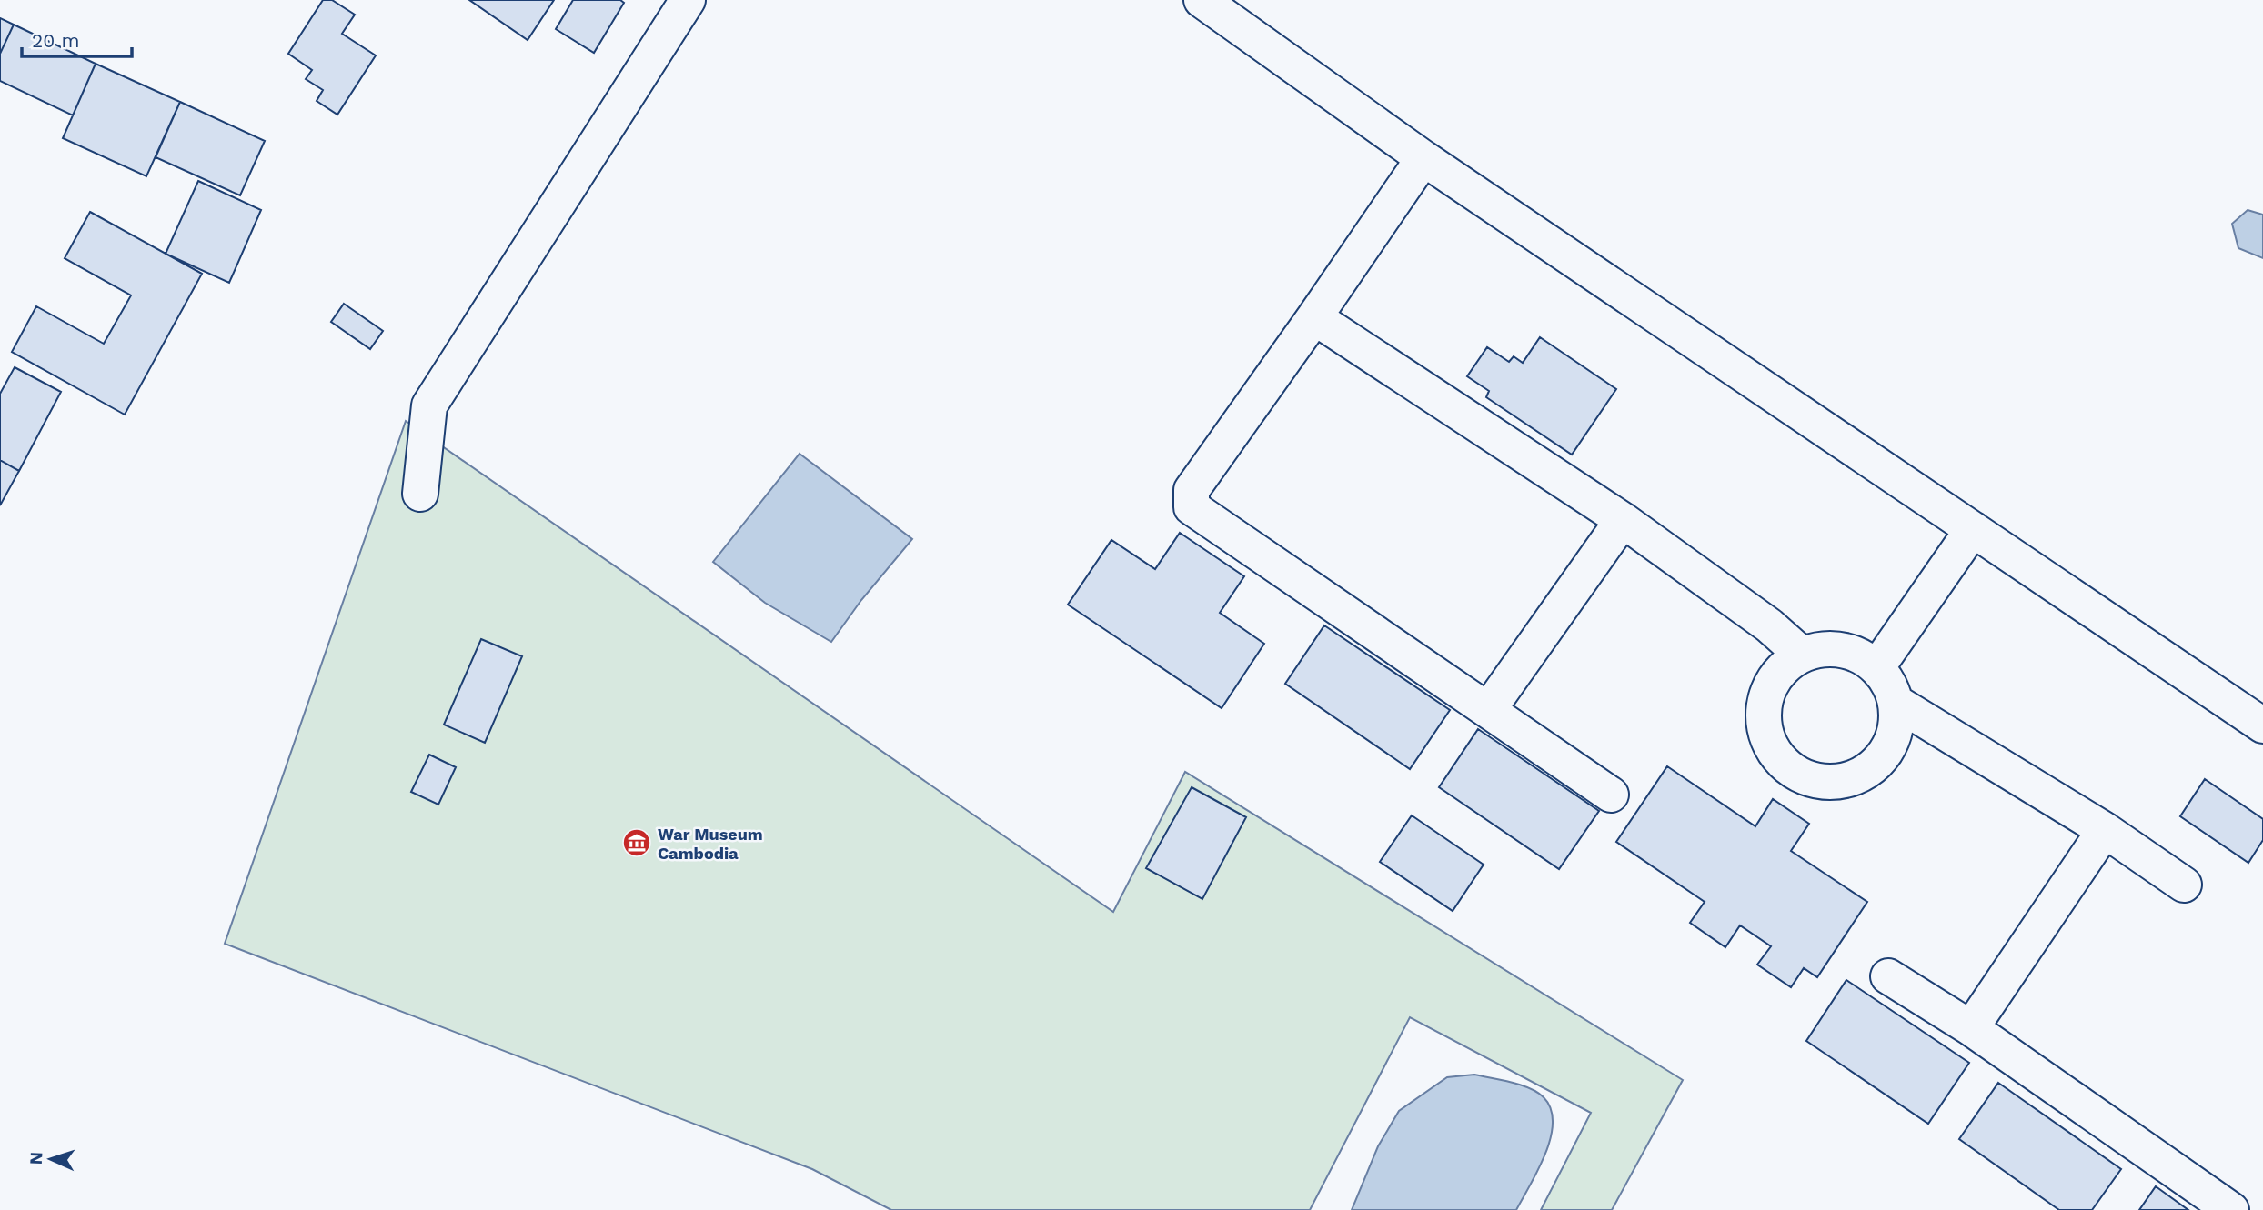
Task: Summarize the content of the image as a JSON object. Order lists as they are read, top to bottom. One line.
{"places":{"museum":["War Museum Cambodia"]},"scale_bar":"20 m","north":"left"}
